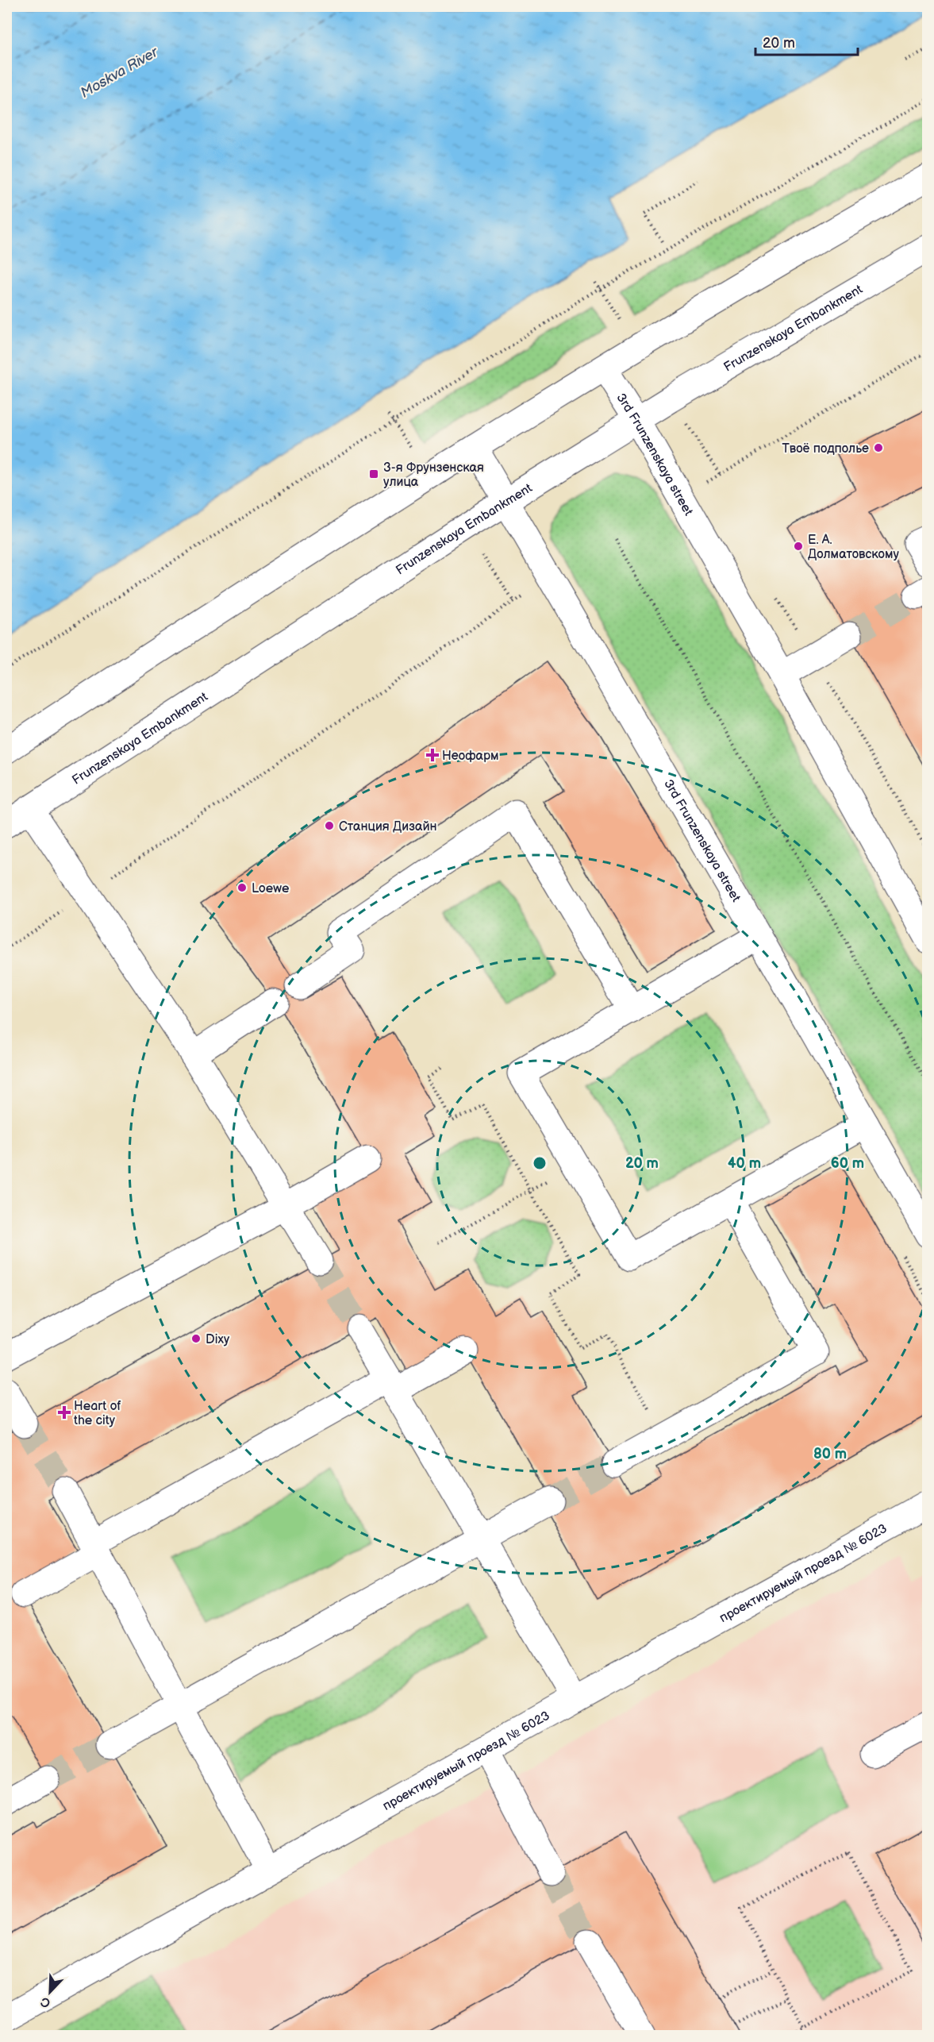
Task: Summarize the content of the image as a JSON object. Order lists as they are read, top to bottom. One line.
{"streets":{"street":["Frunzenskaya Embankment","3rd Frunzenskaya street","проектируемый проезд № 6023"]},"crossings":[["Frunzenskaya Embankment","3rd Frunzenskaya street"]],"water":["Moskva River"],"places":{"other":["Твоё подполье","Е. А. Долматовскому","Станция Дизайн","Loewe","Dixy"],"transit":["3-я Фрунзенская улица"],"health":["Неофарм","Heart of the city"]},"scale_bar":"20 m","north":"bottom left","rings":["20 m","40 m","60 m","80 m"]}
